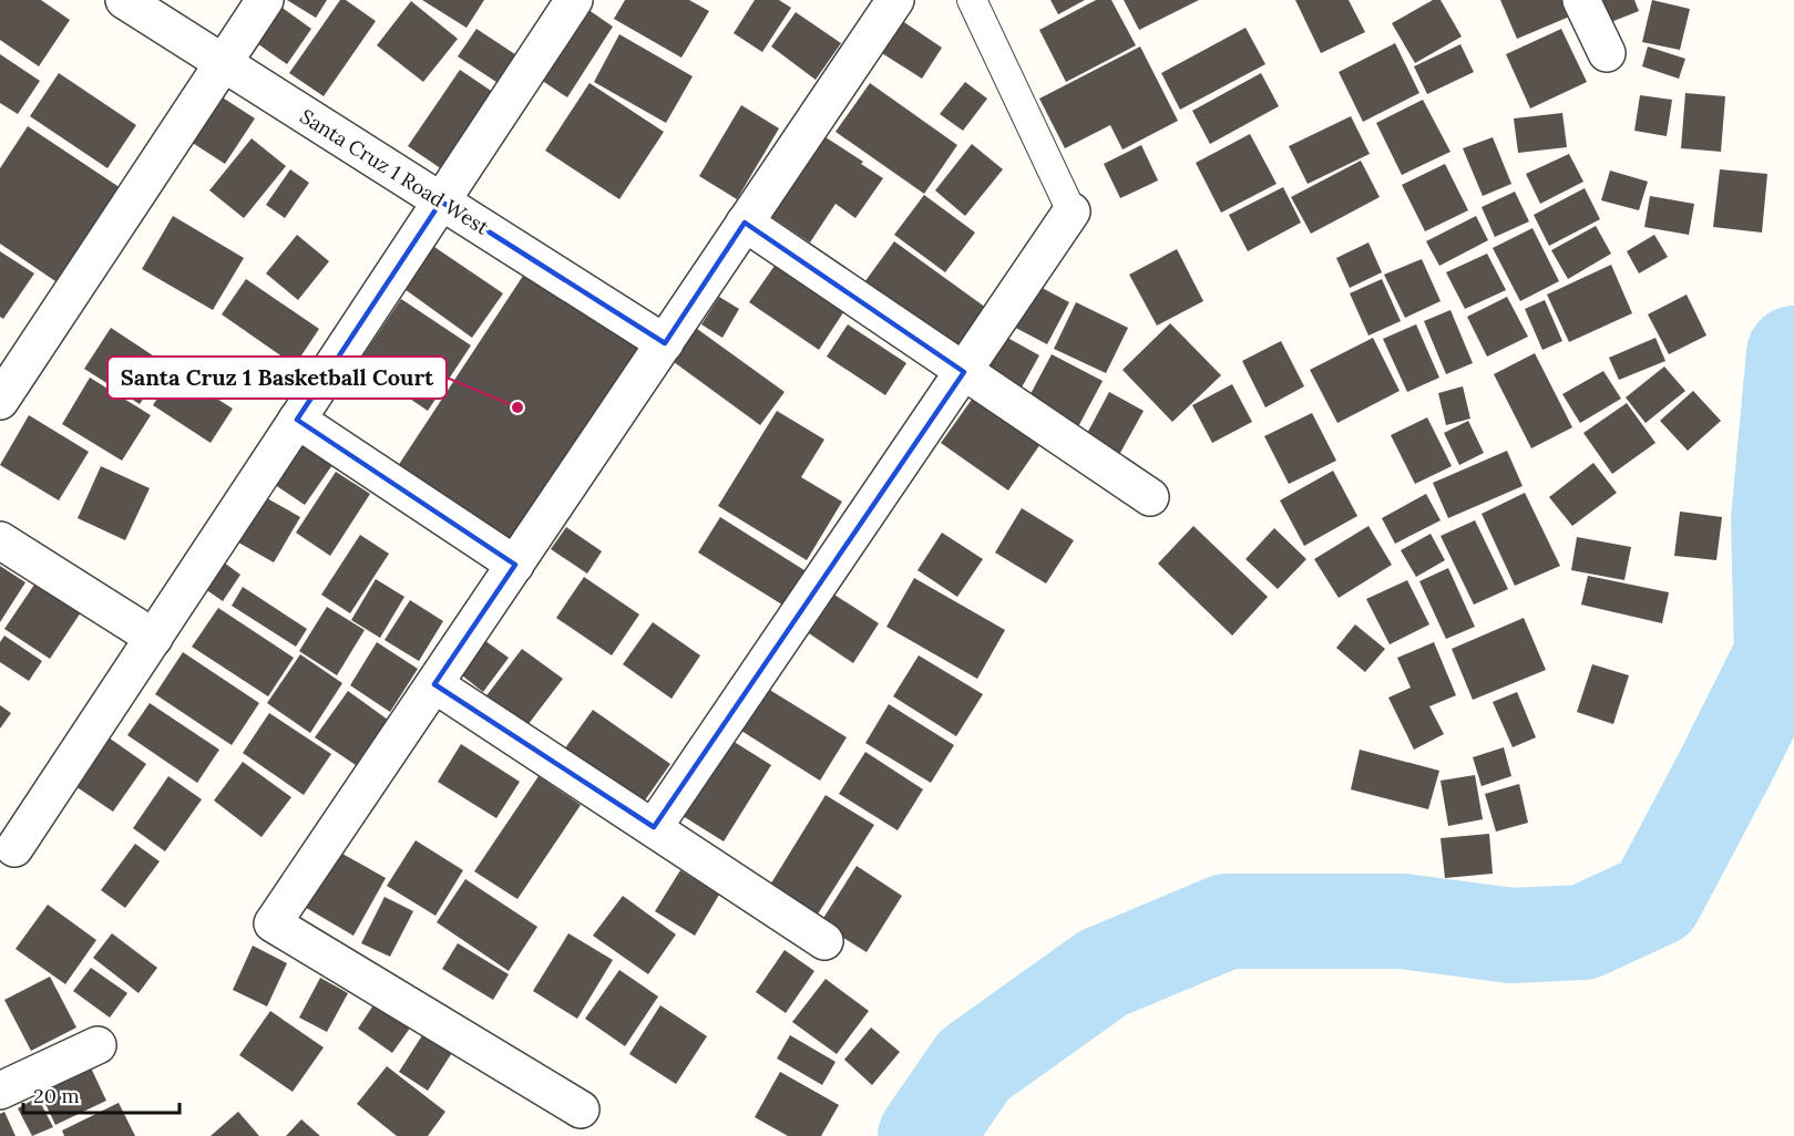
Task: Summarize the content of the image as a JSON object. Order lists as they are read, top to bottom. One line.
{"streets":{"street":["Santa Cruz 1 Road West"]},"places":["Santa Cruz 1 Basketball Court"],"scale_bar":"20 m"}
